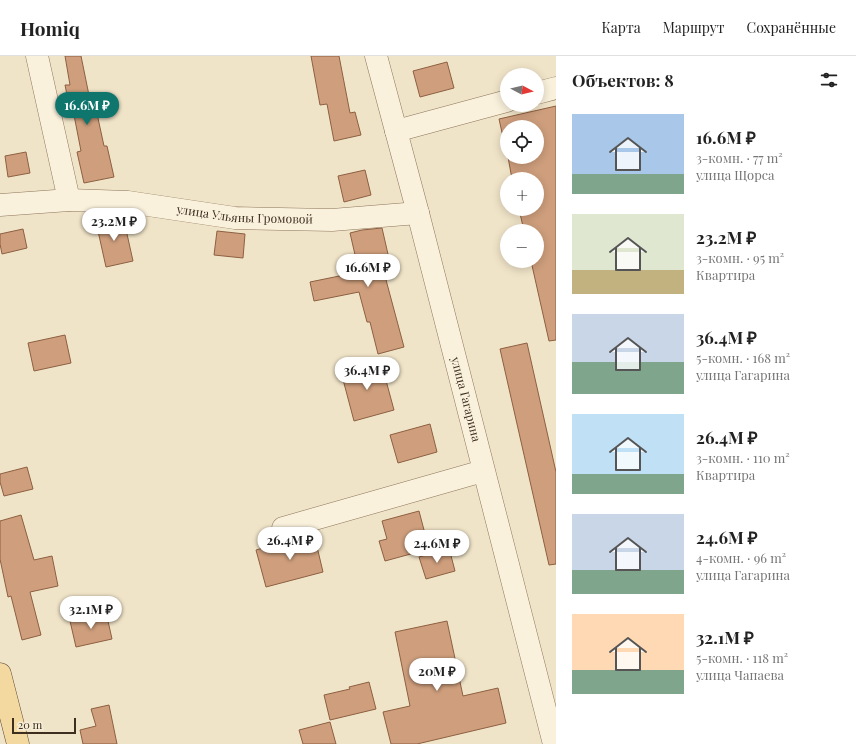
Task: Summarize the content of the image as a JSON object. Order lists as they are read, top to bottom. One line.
{"streets":{"street":["улица Ульяны Громовой","улица Гагарина"]},"crossings":[["улица Ульяны Громовой","улица Гагарина"]],"scale_bar":"20 m","north":"right","page":{"header":"Homiq","nav":["Карта","Маршрут","Сохранённые"],"heading":"Объектов: 8","map_buttons":["+","−"],"price":["16.6M ₽","23.2M ₽","16.6M ₽","36.4M ₽","26.4M ₽","24.6M ₽","32.1M ₽","20M ₽"],"list":[{"name":"16.6M ₽","note":"3-комн. · 77 m² · улица Щорса"},{"name":"23.2M ₽","note":"3-комн. · 95 m² · Квартира"},{"name":"36.4M ₽","note":"5-комн. · 168 m² · улица Гагарина"},{"name":"26.4M ₽","note":"3-комн. · 110 m² · Квартира"},{"name":"24.6M ₽","note":"4-комн. · 96 m² · улица Гагарина"},{"name":"32.1M ₽","note":"5-комн. · 118 m² · улица Чапаева"}],"scale":"20 m"}}
